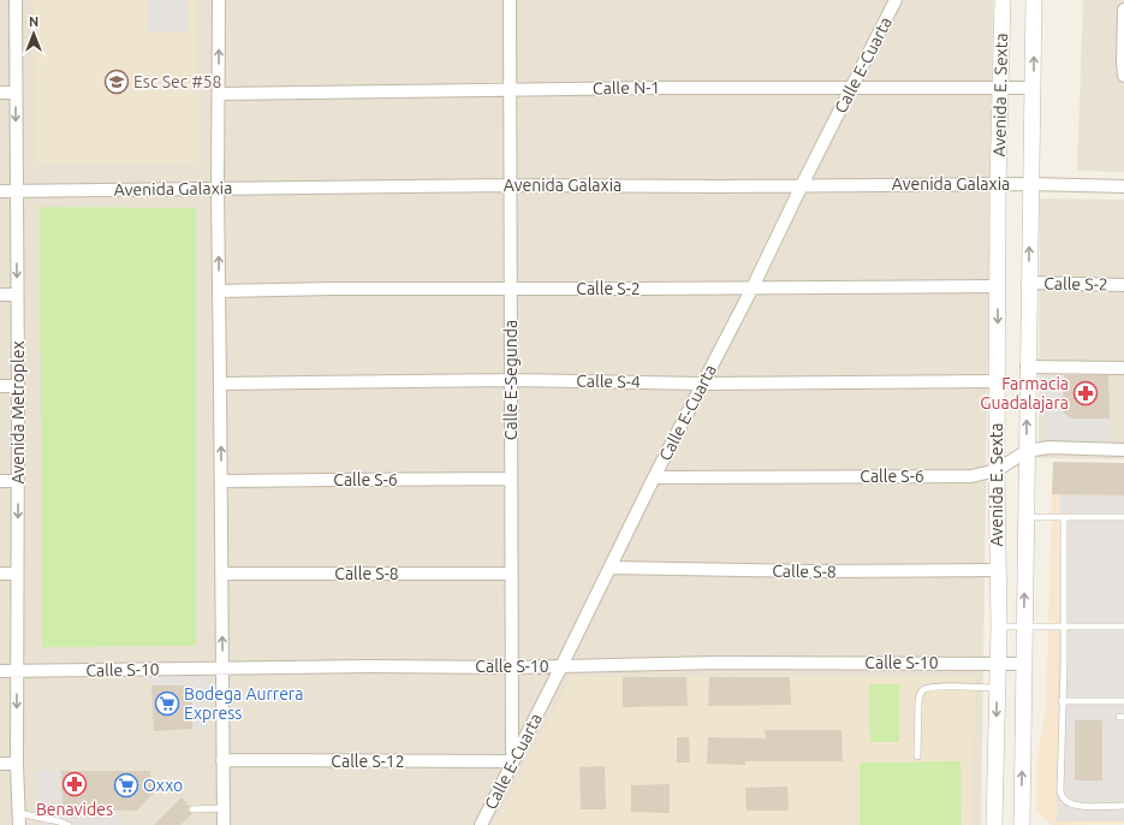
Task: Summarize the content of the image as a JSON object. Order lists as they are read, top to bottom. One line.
{"streets":{"street":["Calle E-Cuarta","Calle N-1","Avenida E. Sexta","Avenida Galaxia","Calle S-2","Calle E-Segunda","Calle S-4","Avenida Metroplex","Calle S-6","Calle S-8","Calle S-10","Calle S-12"]},"crossings":[["Calle E-Cuarta","Calle N-1"],["Calle E-Cuarta","Avenida Galaxia"],["Calle E-Cuarta","Calle S-2"],["Calle E-Cuarta","Calle E-Segunda"],["Calle E-Cuarta","Calle S-4"],["Calle E-Cuarta","Calle S-6"],["Calle E-Cuarta","Calle S-8"],["Calle E-Cuarta","Calle S-10"],["Calle E-Cuarta","Calle S-12"],["Calle N-1","Avenida E. Sexta"],["Calle N-1","Calle E-Segunda"],["Avenida E. Sexta","Avenida Galaxia"],["Avenida E. Sexta","Calle S-2"],["Avenida E. Sexta","Calle S-4"],["Avenida E. Sexta","Calle S-6"],["Avenida E. Sexta","Calle S-8"],["Avenida E. Sexta","Calle S-10"],["Avenida Galaxia","Calle E-Segunda"],["Avenida Galaxia","Avenida Metroplex"],["Calle S-2","Calle E-Segunda"],["Calle E-Segunda","Calle S-4"],["Calle E-Segunda","Calle S-6"],["Calle E-Segunda","Calle S-8"],["Calle E-Segunda","Calle S-10"],["Calle E-Segunda","Calle S-12"],["Avenida Metroplex","Calle S-10"]],"one_way":["Avenida Metroplex"],"places":{"school or university":["Esc Sec #58"],"pharmacy":["Farmacia Guadalajara","Benavides"],"supermarket":["Bodega Aurrera Express","Oxxo"]},"north":"top"}
